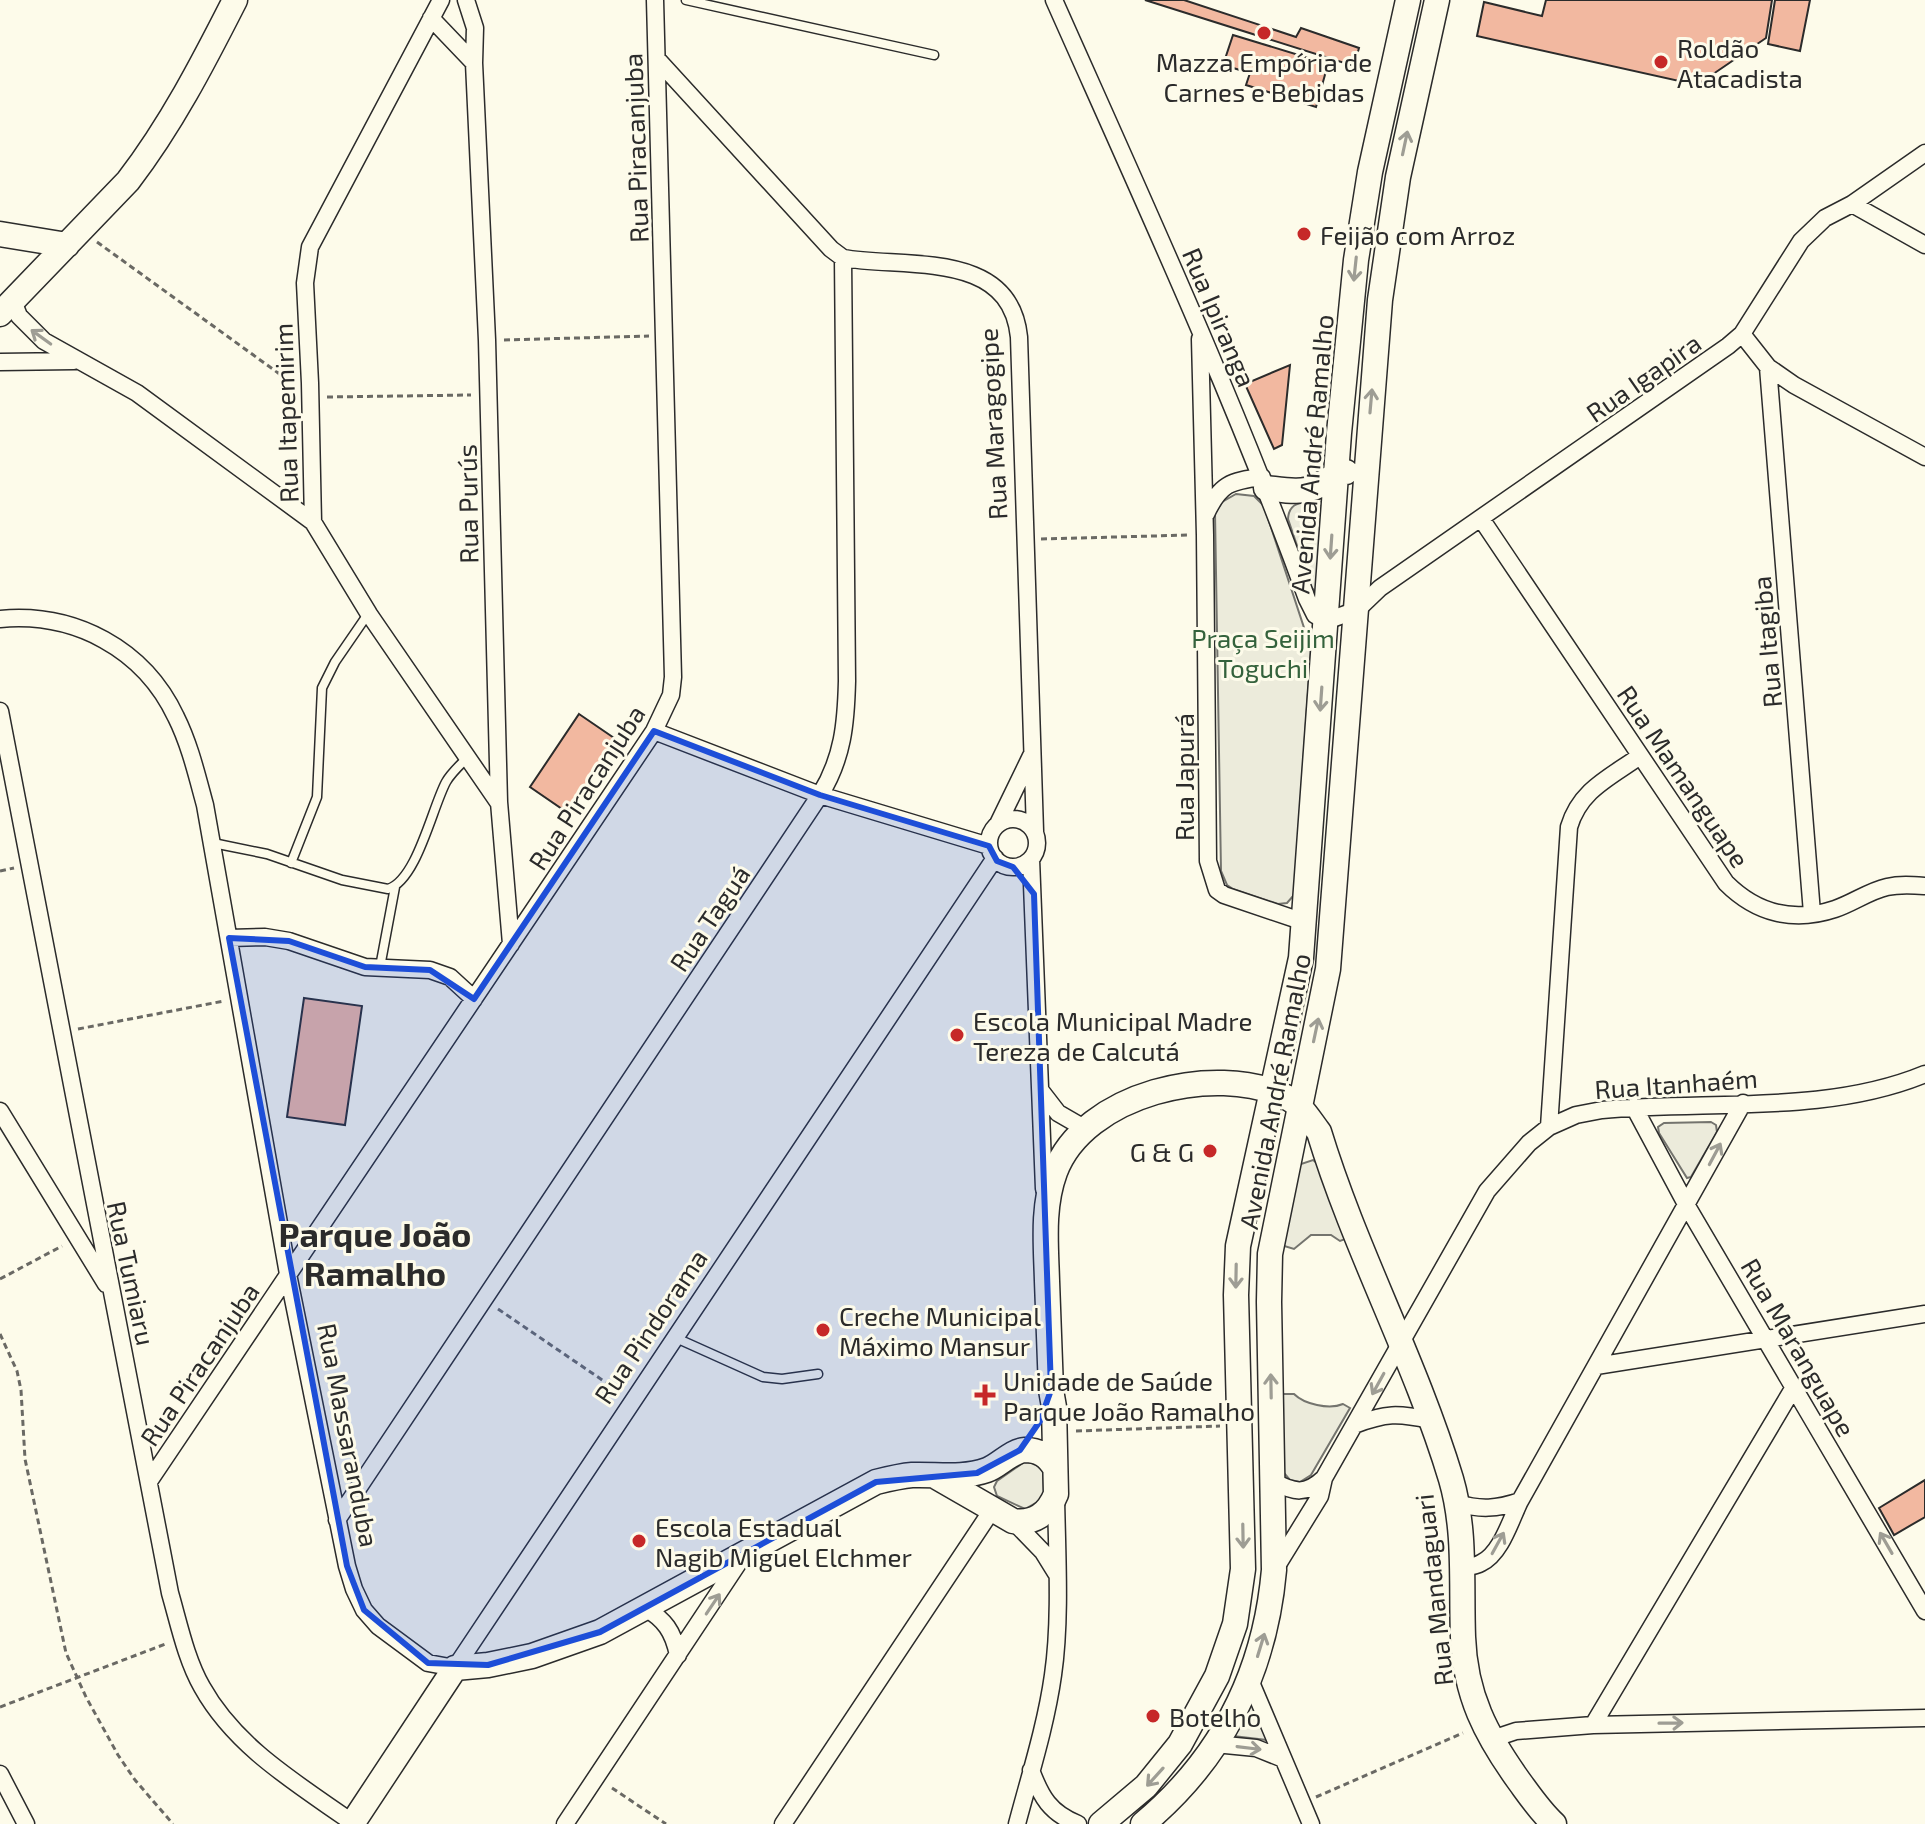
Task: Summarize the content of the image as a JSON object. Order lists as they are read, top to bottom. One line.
{"streets":{"main road":["Avenida André Ramalho","Rua Pindorama","Rua Massaranduba","Rua Mandaguari"],"street":["Rua Piracanjuba","Rua Ipiranga","Rua Igapira","Rua Itapemirim","Rua Maragogipe","Rua Purús","Rua Itagiba","Rua Mamanguape","Rua Japurá","Rua Taguá","Rua Itanhaém","Rua Tumiaru","Rua Maranguape"]},"crossings":[["Rua Piracanjuba","Rua Purús"],["Rua Piracanjuba","Rua Tumiaru"],["Rua Piracanjuba","Rua Massaranduba"],["Rua Ipiranga","Avenida André Ramalho"],["Rua Ipiranga","Rua Japurá"],["Rua Igapira","Avenida André Ramalho"],["Rua Igapira","Rua Mamanguape"],["Rua Itapemirim","Rua Purús"],["Rua Maragogipe","Rua Taguá"],["Rua Maragogipe","Rua Pindorama"],["Avenida André Ramalho","Rua Japurá"],["Avenida André Ramalho","Rua Itanhaém"],["Avenida André Ramalho","Rua Mandaguari"],["Rua Itagiba","Rua Mamanguape"],["Rua Taguá","Rua Massaranduba"],["Rua Itanhaém","Rua Maranguape"],["Rua Itanhaém","Rua Mandaguari"],["Rua Tumiaru","Rua Pindorama"],["Rua Pindorama","Rua Massaranduba"]],"one_way":["Rua Maranguape"],"districts":["Parque João Ramalho"],"parks":["Praça Seijim Toguchi"],"places":{"other":["Mazza Empória de Carnes e Bebidas","Roldão Atacadista","Feijão com Arroz","Escola Municipal Madre Tereza de Calcutá","G & G","Creche Municipal Máximo Mansur","Escola Estadual Nagib Miguel Elchmer","Botelho"],"health":["Unidade de Saúde Parque João Ramalho"]}}
